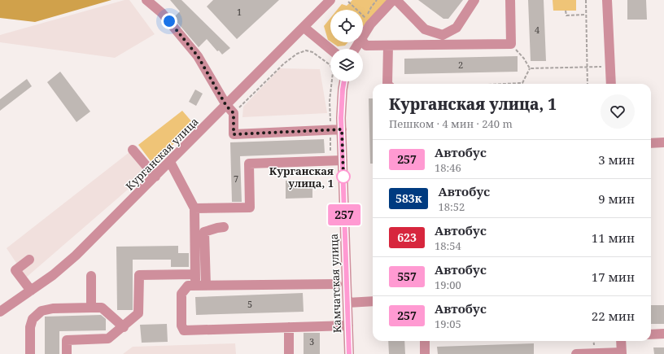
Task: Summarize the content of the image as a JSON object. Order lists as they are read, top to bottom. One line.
{"streets":{"street":["Курганская улица","Камчатская улица"]},"places":["Курганская улица, 1"],"lines":["bus line 257"],"house_numbers":["1","4","2","7","5","3"],"page":{"on_map":"257","heading":["Курганская улица, 1","Пешком · 4 мин · 240 m"],"list":[{"mark":"257","name":"Автобус","note":"18:46","value":"3 мин"},{"mark":"583к","name":"Автобус","note":"18:52","value":"9 мин"},{"mark":"623","name":"Автобус","note":"18:54","value":"11 мин"},{"mark":"557","name":"Автобус","note":"19:00","value":"17 мин"},{"mark":"257","name":"Автобус","note":"19:05","value":"22 мин"}]}}
